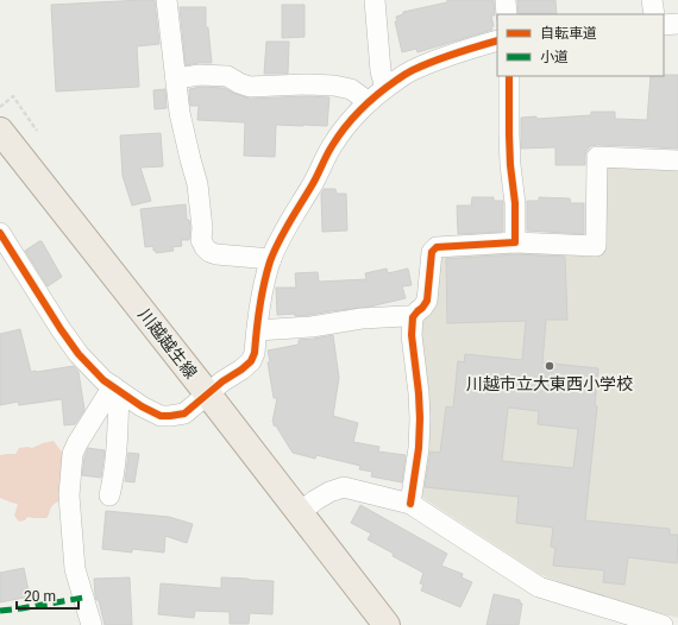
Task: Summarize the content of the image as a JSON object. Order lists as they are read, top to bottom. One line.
{"streets":{"main road":["川越越生線"]},"places":["川越市立大東西小学校"],"legend":["自転車道","小道"],"scale_bar":"20 m"}
